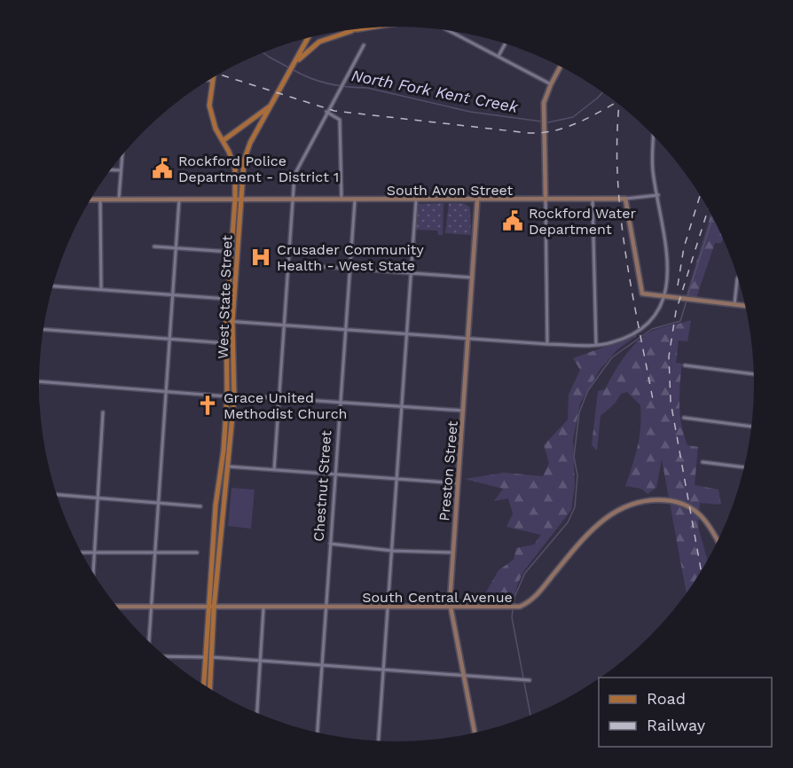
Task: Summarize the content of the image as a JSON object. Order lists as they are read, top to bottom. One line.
{"streets":{"main road":["West State Street"],"street":["South Avon Street","Preston Street","Chestnut Street","South Central Avenue"]},"crossings":[["South Avon Street","West State Street"],["South Avon Street","Preston Street"],["South Avon Street","Chestnut Street"],["West State Street","South Central Avenue"],["Preston Street","South Central Avenue"],["Chestnut Street","South Central Avenue"]],"water":["North Fork Kent Creek"],"places":{"public building":["Rockford Police Department - District 1","Rockford Water Department"],"hospital":["Crusader Community Health - West State"],"church":["Grace United Methodist Church"]},"legend":["Road","Railway"]}
